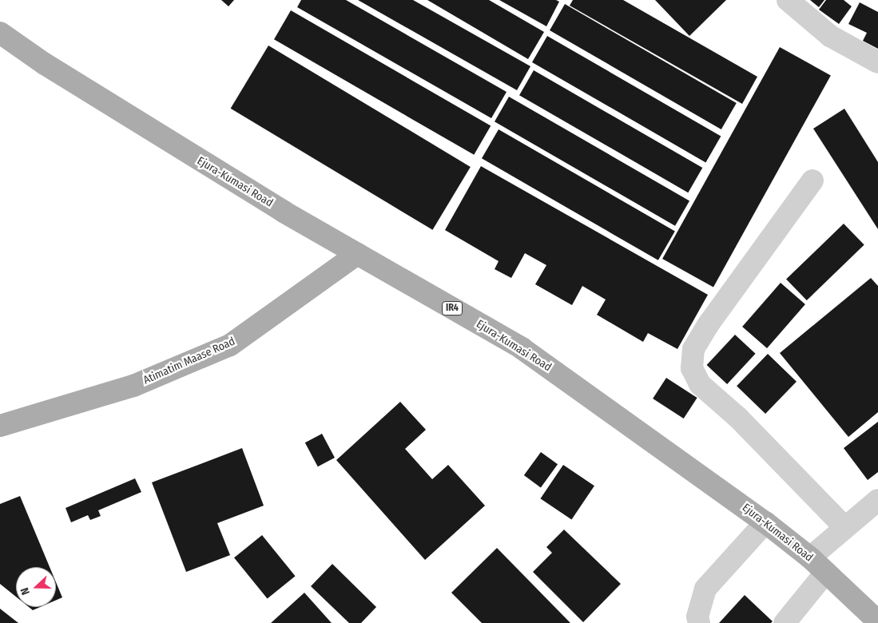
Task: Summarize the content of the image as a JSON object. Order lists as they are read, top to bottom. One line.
{"streets":{"main road":["Ejura-Kumasi Road","IR4","Atimatim Maase Road"]},"crossings":[["Ejura-Kumasi Road","Atimatim Maase Road"]],"north":"left"}
